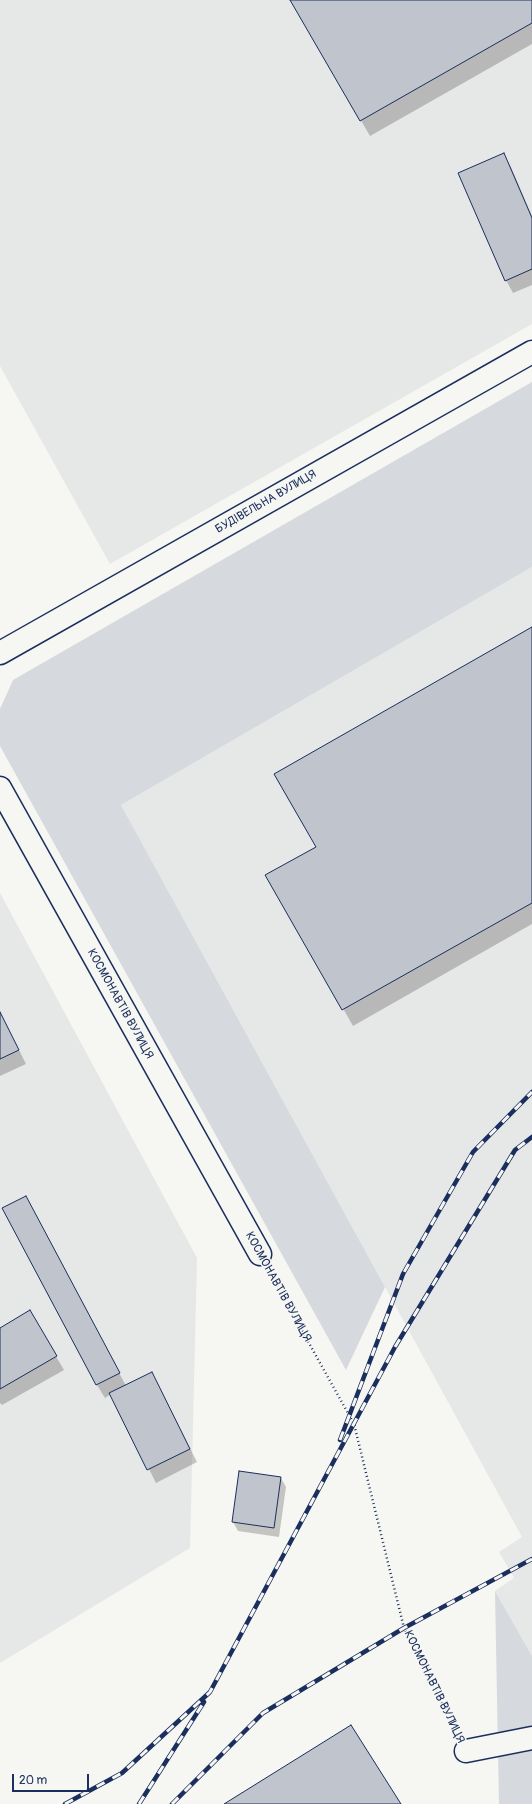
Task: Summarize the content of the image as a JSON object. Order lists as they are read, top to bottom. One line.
{"streets":{"street":["БУДІВЕЛЬНА ВУЛИЦЯ","КОСМОНАВТІВ ВУЛИЦЯ"]},"scale_bar":"20 m"}
